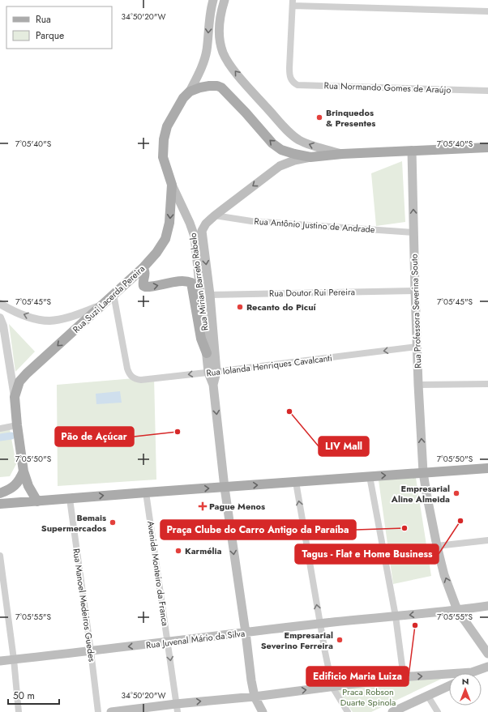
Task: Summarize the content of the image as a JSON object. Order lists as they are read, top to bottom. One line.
{"streets":{"main road":["Rua Mirian Barreto Rabelo","Rua Suzi Lacerda Pereira","Rua Professora Severina Souto","Rua Juvenal Mário da Silva"],"street":["Rua Normando Gomes de Araújo","Rua Antônio Justino de Andrade","Rua Doutor Rui Pereira","Rua Iolanda Henriques Cavalcanti","Avenida Monteiro da Franca","Rua Manoel Medeiros Guedes"]},"crossings":[["Rua Antônio Justino de Andrade","Rua Mirian Barreto Rabelo"],["Rua Antônio Justino de Andrade","Rua Professora Severina Souto"],["Rua Mirian Barreto Rabelo","Rua Doutor Rui Pereira"],["Rua Mirian Barreto Rabelo","Rua Suzi Lacerda Pereira"],["Rua Mirian Barreto Rabelo","Rua Iolanda Henriques Cavalcanti"],["Rua Mirian Barreto Rabelo","Rua Juvenal Mário da Silva"],["Rua Doutor Rui Pereira","Rua Professora Severina Souto"],["Rua Suzi Lacerda Pereira","Rua Iolanda Henriques Cavalcanti"],["Rua Professora Severina Souto","Rua Iolanda Henriques Cavalcanti"],["Rua Professora Severina Souto","Rua Juvenal Mário da Silva"],["Avenida Monteiro da Franca","Rua Juvenal Mário da Silva"],["Rua Manoel Medeiros Guedes","Rua Juvenal Mário da Silva"]],"one_way":["Rua Mirian Barreto Rabelo","Rua Suzi Lacerda Pereira","Rua Professora Severina Souto","Rua Iolanda Henriques Cavalcanti"],"parks":["Praca Robson Duarte Spinola"],"places":{"other":["Brinquedos & Presentes","Recanto do Picuí","LIV Mall","Pão de Açúcar","Empresarial Aline Almeida","Tagus - Flat e Home Business","Bemais Supermercados","Praça Clube do Carro Antigo da Paraíba","Karmélia","Edificio Maria Luiza","Empresarial Severino Ferreira"],"health":["Pague Menos"]},"legend":["Rua","Parque"],"scale_bar":"50 m","north":"top","coordinates":["34°50'20\"W","7°05'40\"S","7°05'45\"S","7°05'50\"S","7°05'55\"S"]}
